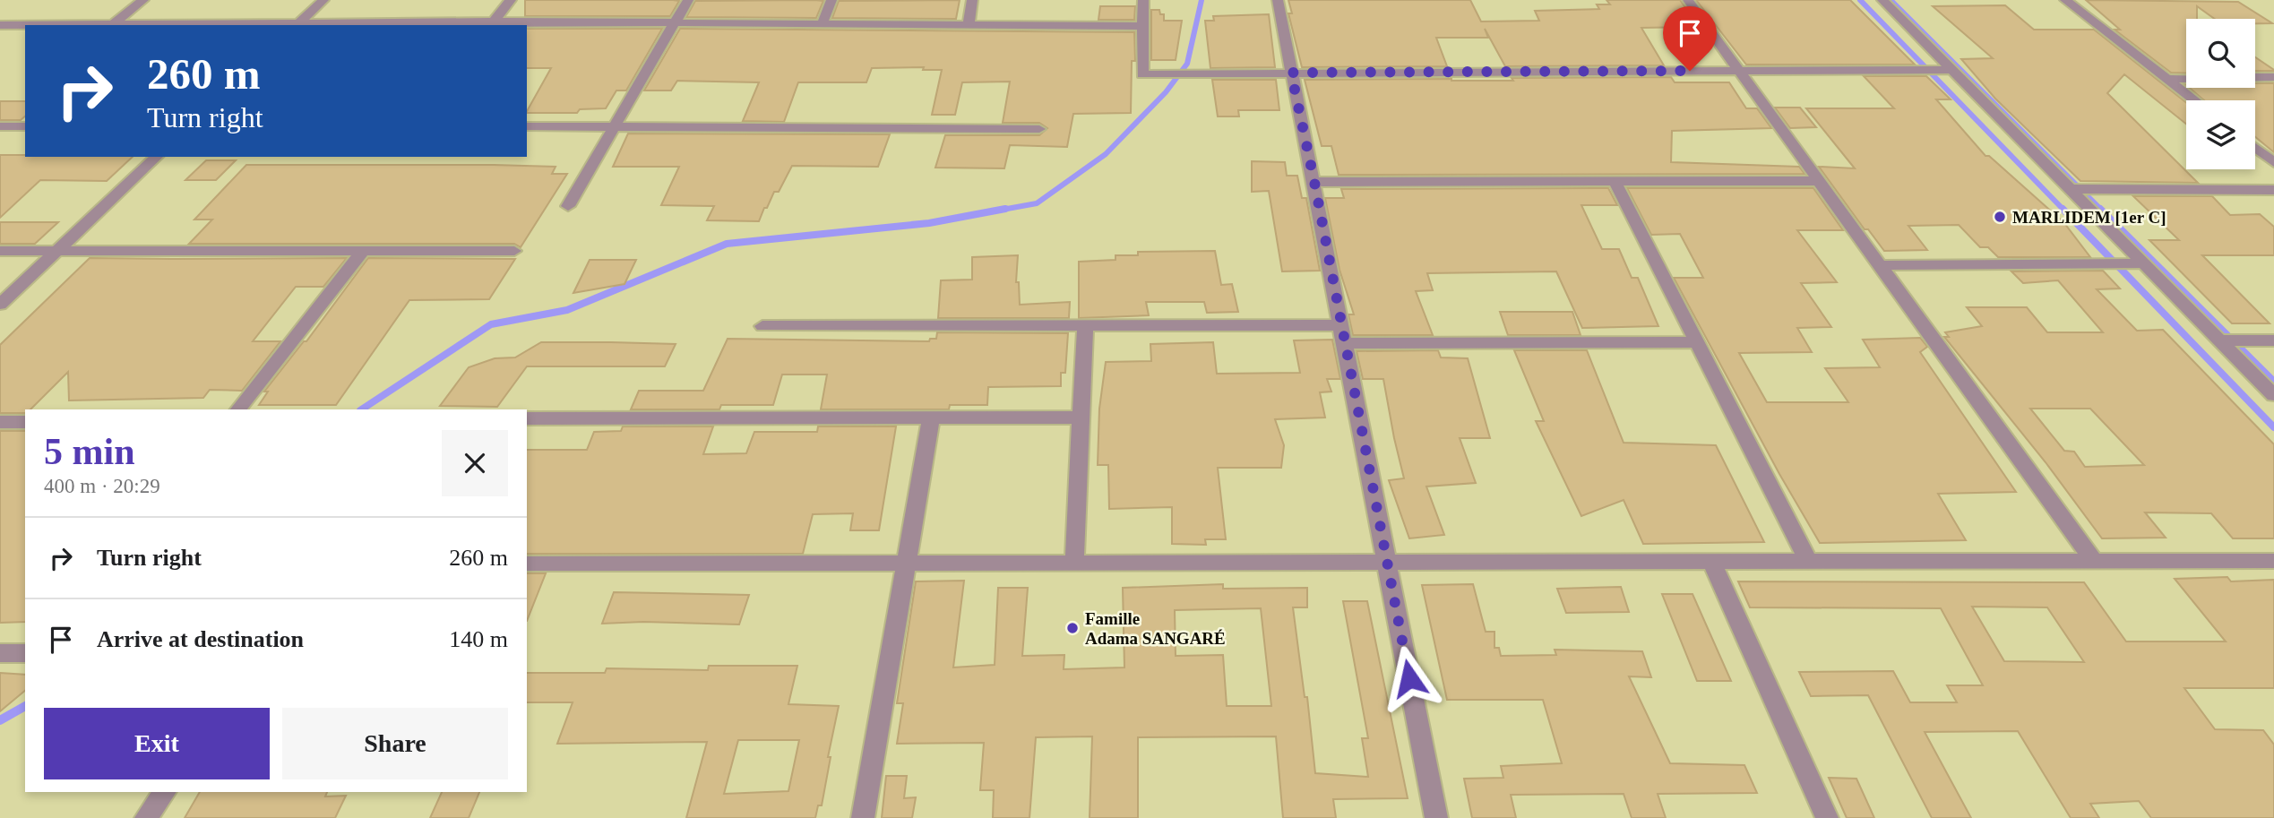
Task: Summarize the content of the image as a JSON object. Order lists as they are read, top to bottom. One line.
{"places":["MARLIDEM [1er C]","Famille Adama SANGARÉ"],"page":{"turn":["260 m","Turn right"],"heading":["5 min","400 m · 20:29"],"list":[{"name":"Turn right","value":"260 m"},{"name":"Arrive at destination","value":"140 m"}],"buttons":["Exit","Share"]}}
